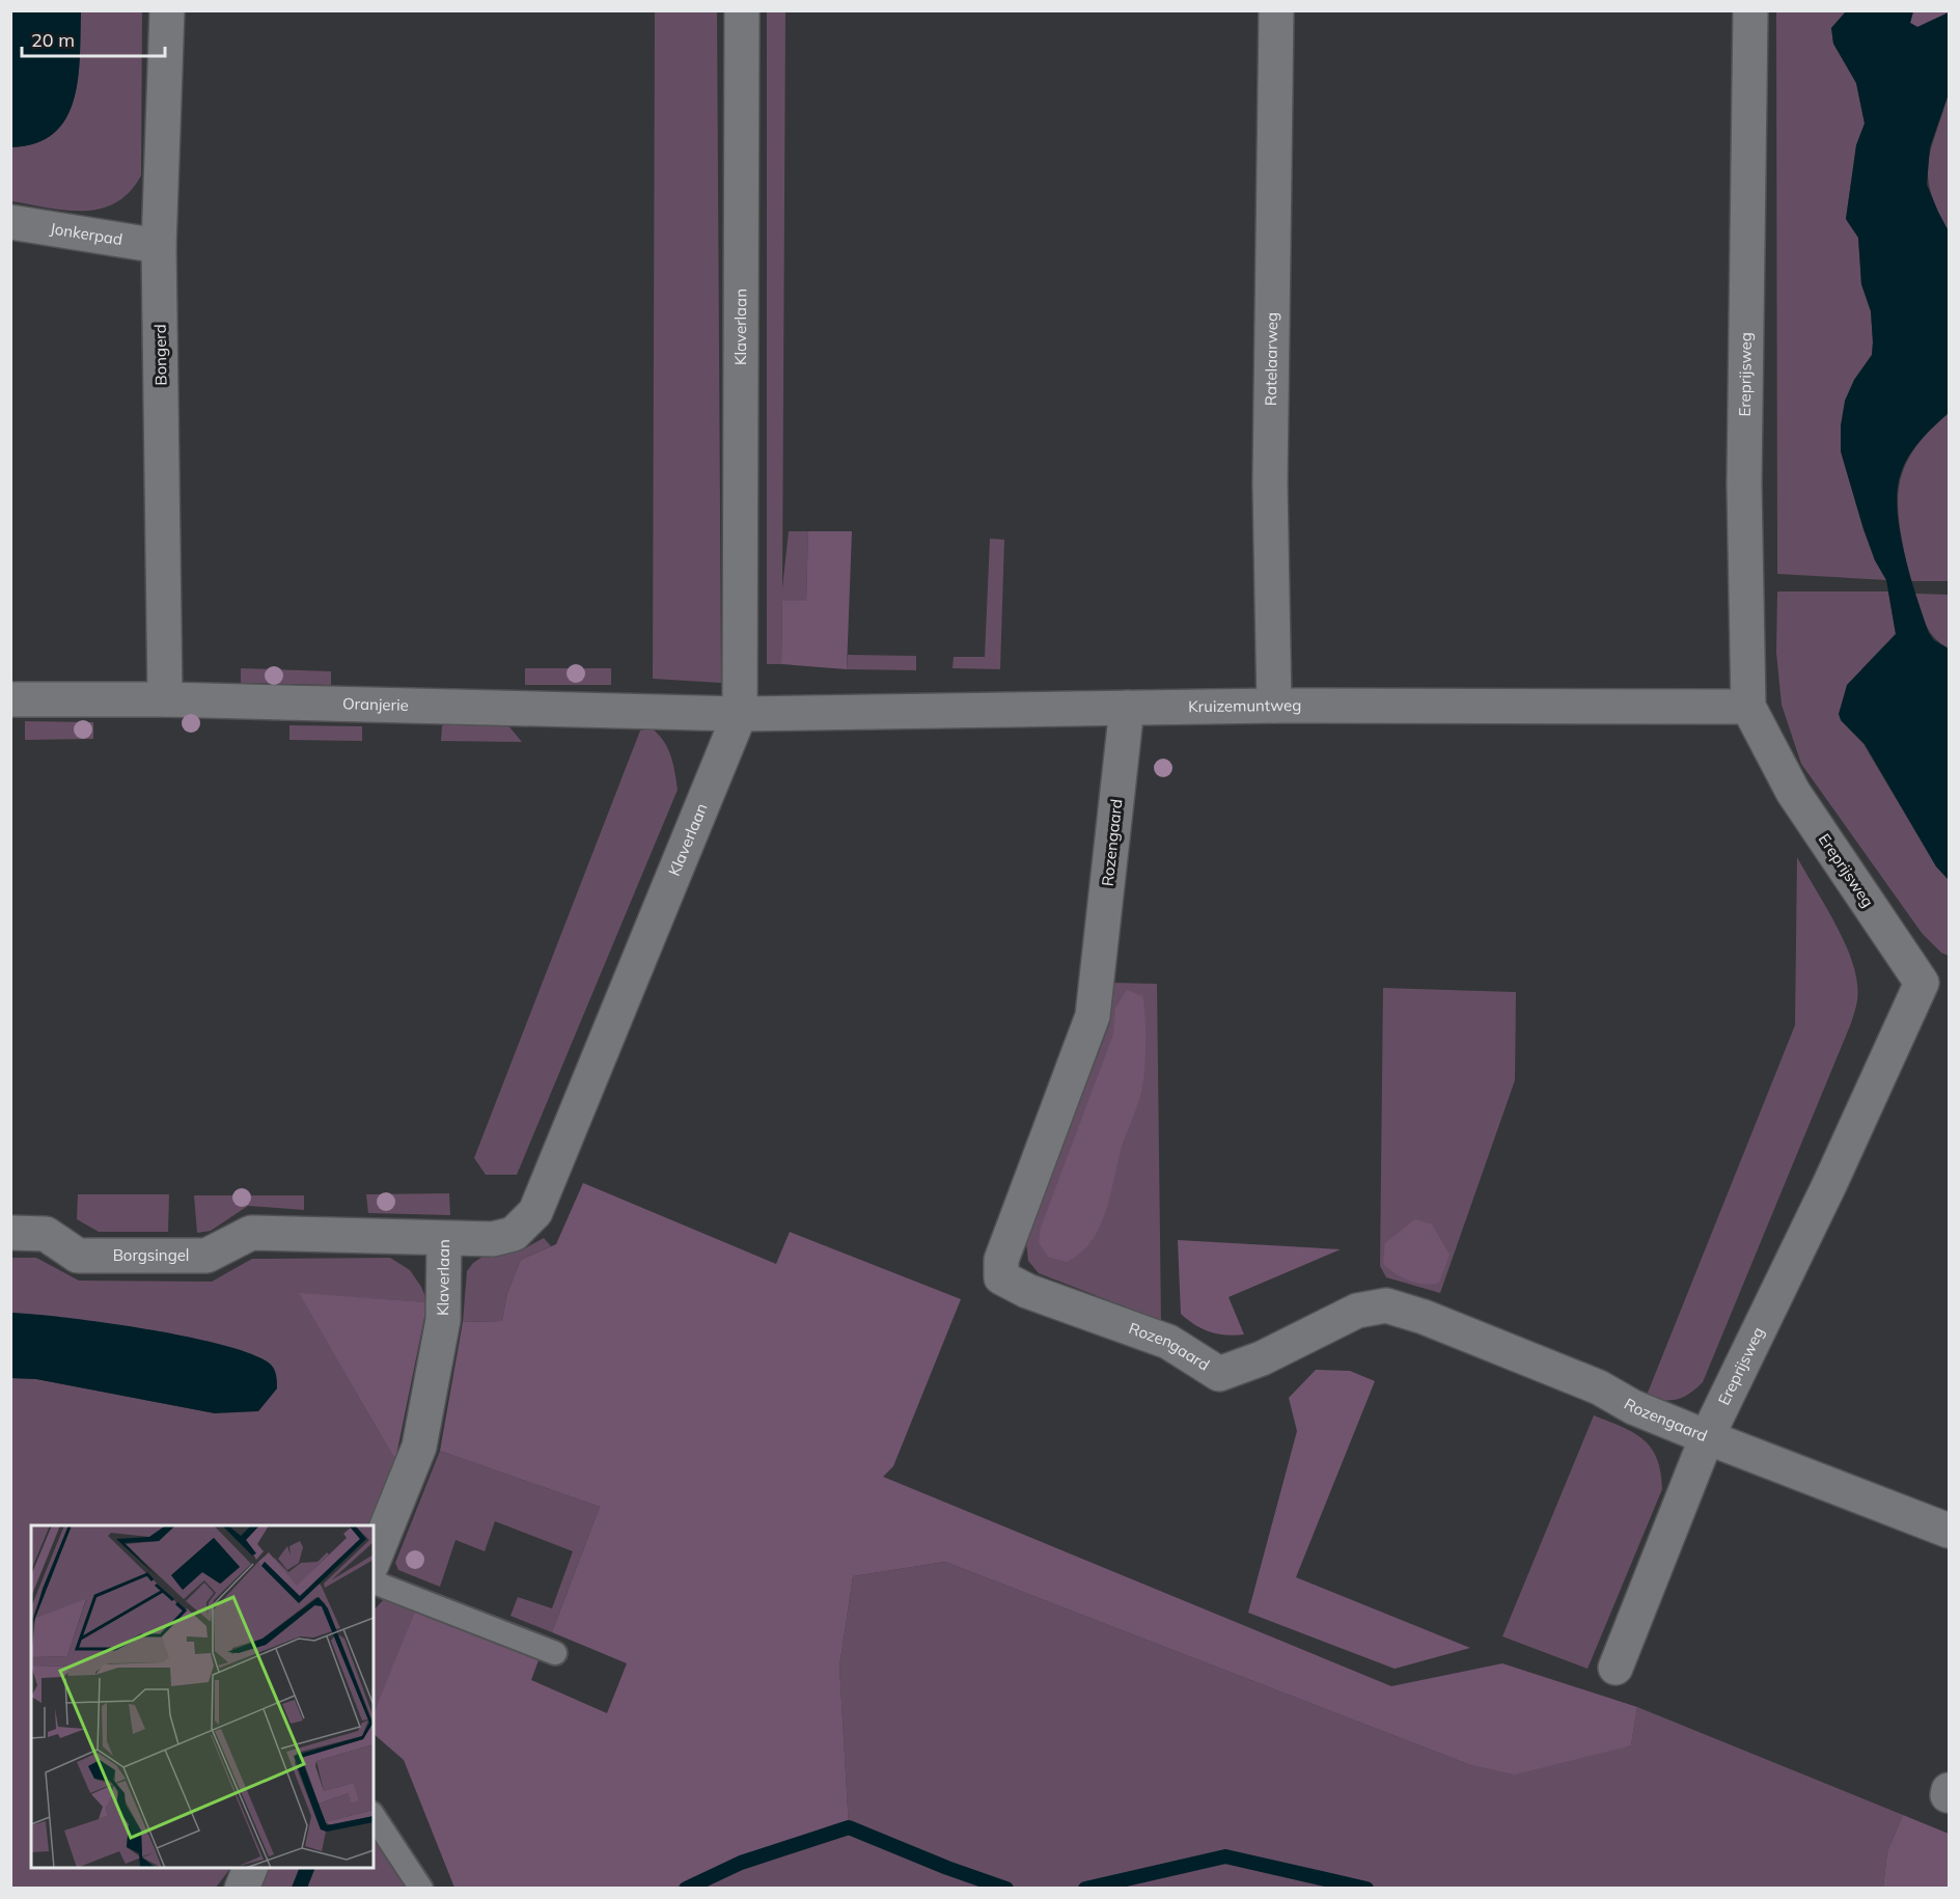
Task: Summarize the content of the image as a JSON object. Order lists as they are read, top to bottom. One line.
{"streets":{"street":["Jonkerpad","Klaverlaan","Bongerd","Ratelaarweg","Ereprijsweg","Oranjerie","Kruizemuntweg","Rozengaard","Borgsingel"]},"crossings":[["Jonkerpad","Bongerd"],["Klaverlaan","Oranjerie"],["Klaverlaan","Kruizemuntweg"],["Klaverlaan","Borgsingel"],["Bongerd","Oranjerie"],["Ratelaarweg","Kruizemuntweg"],["Ereprijsweg","Kruizemuntweg"],["Ereprijsweg","Rozengaard"],["Oranjerie","Kruizemuntweg"],["Kruizemuntweg","Rozengaard"]],"scale_bar":"20 m"}
